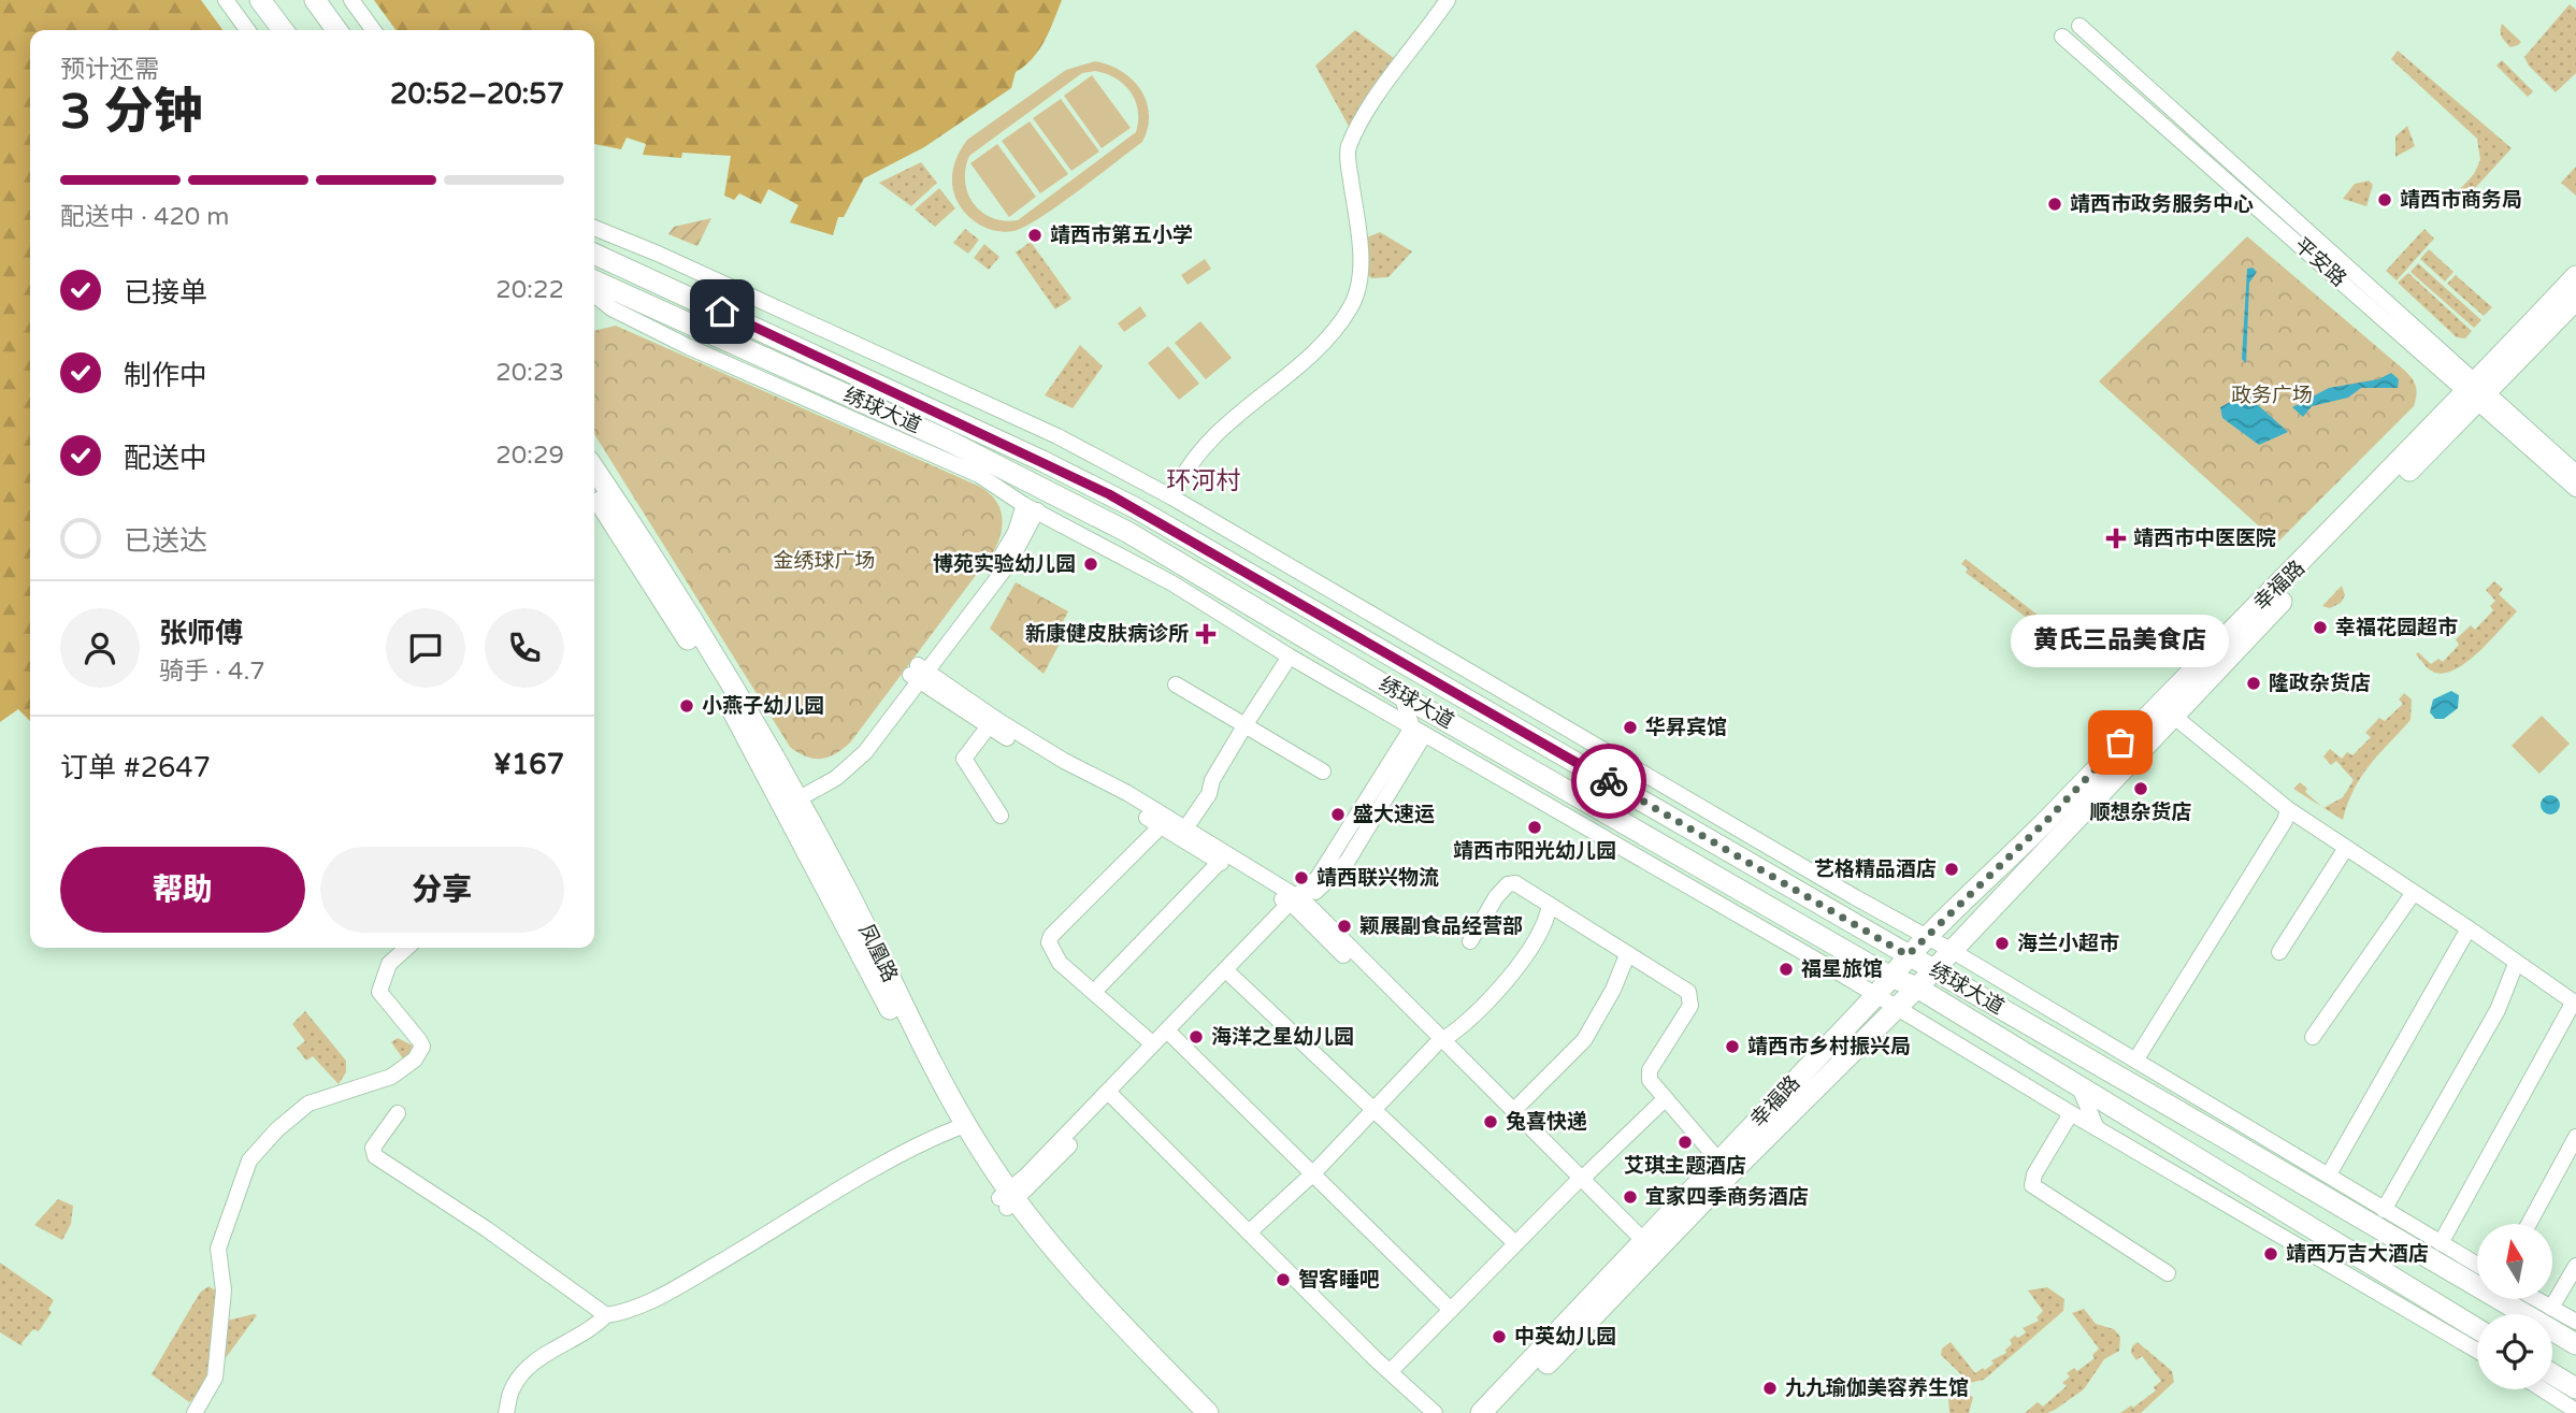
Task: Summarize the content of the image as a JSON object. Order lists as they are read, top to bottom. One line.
{"streets":{"main road":["绣球大道","幸福路","凤凰路"],"street":["平安路"]},"crossings":[["平安路","幸福路"],["绣球大道","幸福路"]],"districts":["环河村"],"parks":["政务广场","金绣球广场"],"places":{"other":["靖西市商务局","靖西市政务服务中心","靖西市第五小学","博苑实验幼儿园","幸福花园超市","隆政杂货店","小燕子幼儿园","华昇宾馆","黄氏三品美食店","顺想杂货店","盛大速运","靖西市阳光幼儿园","艺格精品酒店","靖西联兴物流","颖展副食品经营部","海兰小超市","福星旅馆","海洋之星幼儿园","靖西市乡村振兴局","兔喜快递","艾琪主题酒店","宜家四季商务酒店","靖西万吉大酒店","智客睡吧","中英幼儿园","九九瑜伽美容养生馆"],"health":["靖西市中医医院","新康健皮肤病诊所"]},"north":"top","page":{"heading":["3 分钟","预计还需","20:52–20:57"],"panel":["张师傅","骑手 · 4.7","订单 #2647","¥167"],"bar":"配送中 · 420 m","list":[["已接单","20:22"],["制作中","20:23"],["配送中","20:29"],"已送达"],"bubble":"黄氏三品美食店","buttons":["帮助","分享"]}}
